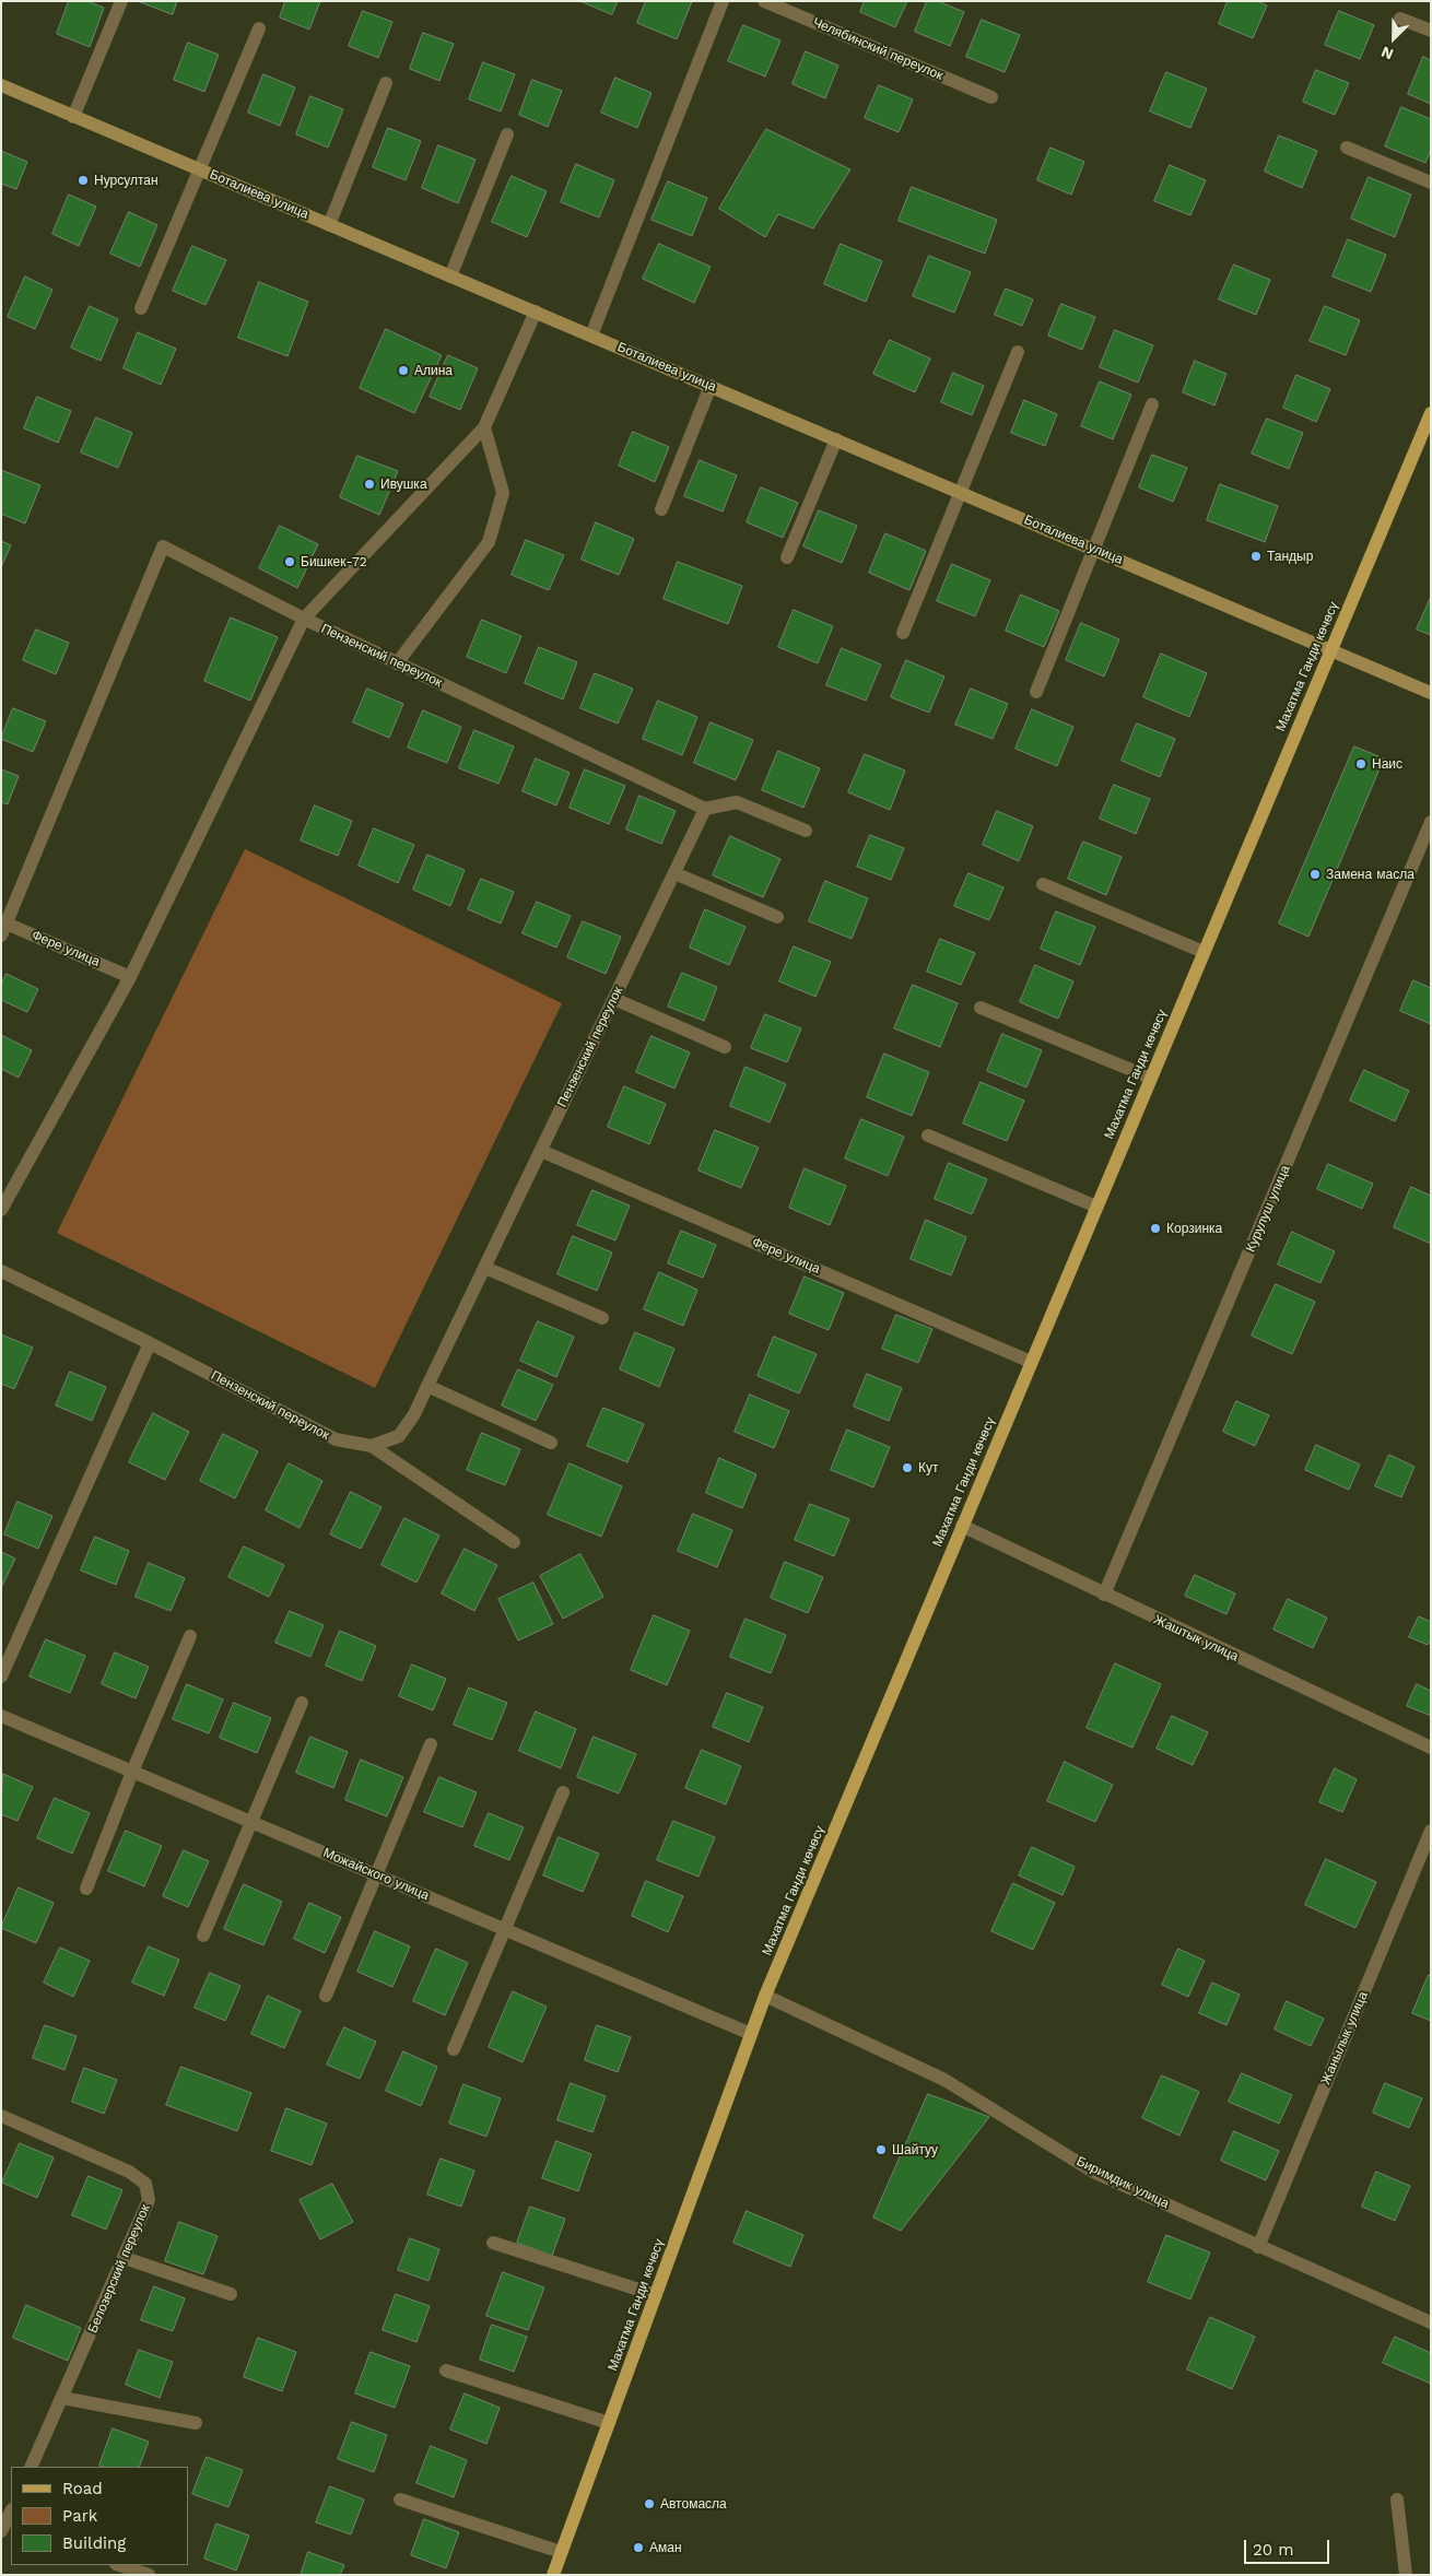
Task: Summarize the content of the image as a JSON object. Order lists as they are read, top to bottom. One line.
{"streets":{"main road":["Махатма Ганди көчөсү"],"street":["Челябинский переулок","Боталиева улица","Пензенский переулок","Фере улица","Курулуш улица","Жаштык улица","Можайского улица","Жанылык улица","Биримдик улица","Белозерский переулок"]},"crossings":[["Боталиева улица","Пензенский переулок"],["Боталиева улица","Махатма Ганди көчөсү"],["Пензенский переулок","Фере улица"],["Махатма Ганди көчөсү","Фере улица"],["Махатма Ганди көчөсү","Жаштык улица"],["Махатма Ганди көчөсү","Можайского улица"],["Махатма Ганди көчөсү","Биримдик улица"],["Курулуш улица","Жаштык улица"],["Жанылык улица","Биримдик улица"]],"places":["Нурсултан","Алина","Ивушка","Тандыр","Бишкек-72","Наис","Замена масла","Корзинка","Кут","Шайтуу","Автомасла","Аман"],"legend":["Road","Park","Building"],"scale_bar":"20 m","north":"bottom left"}
